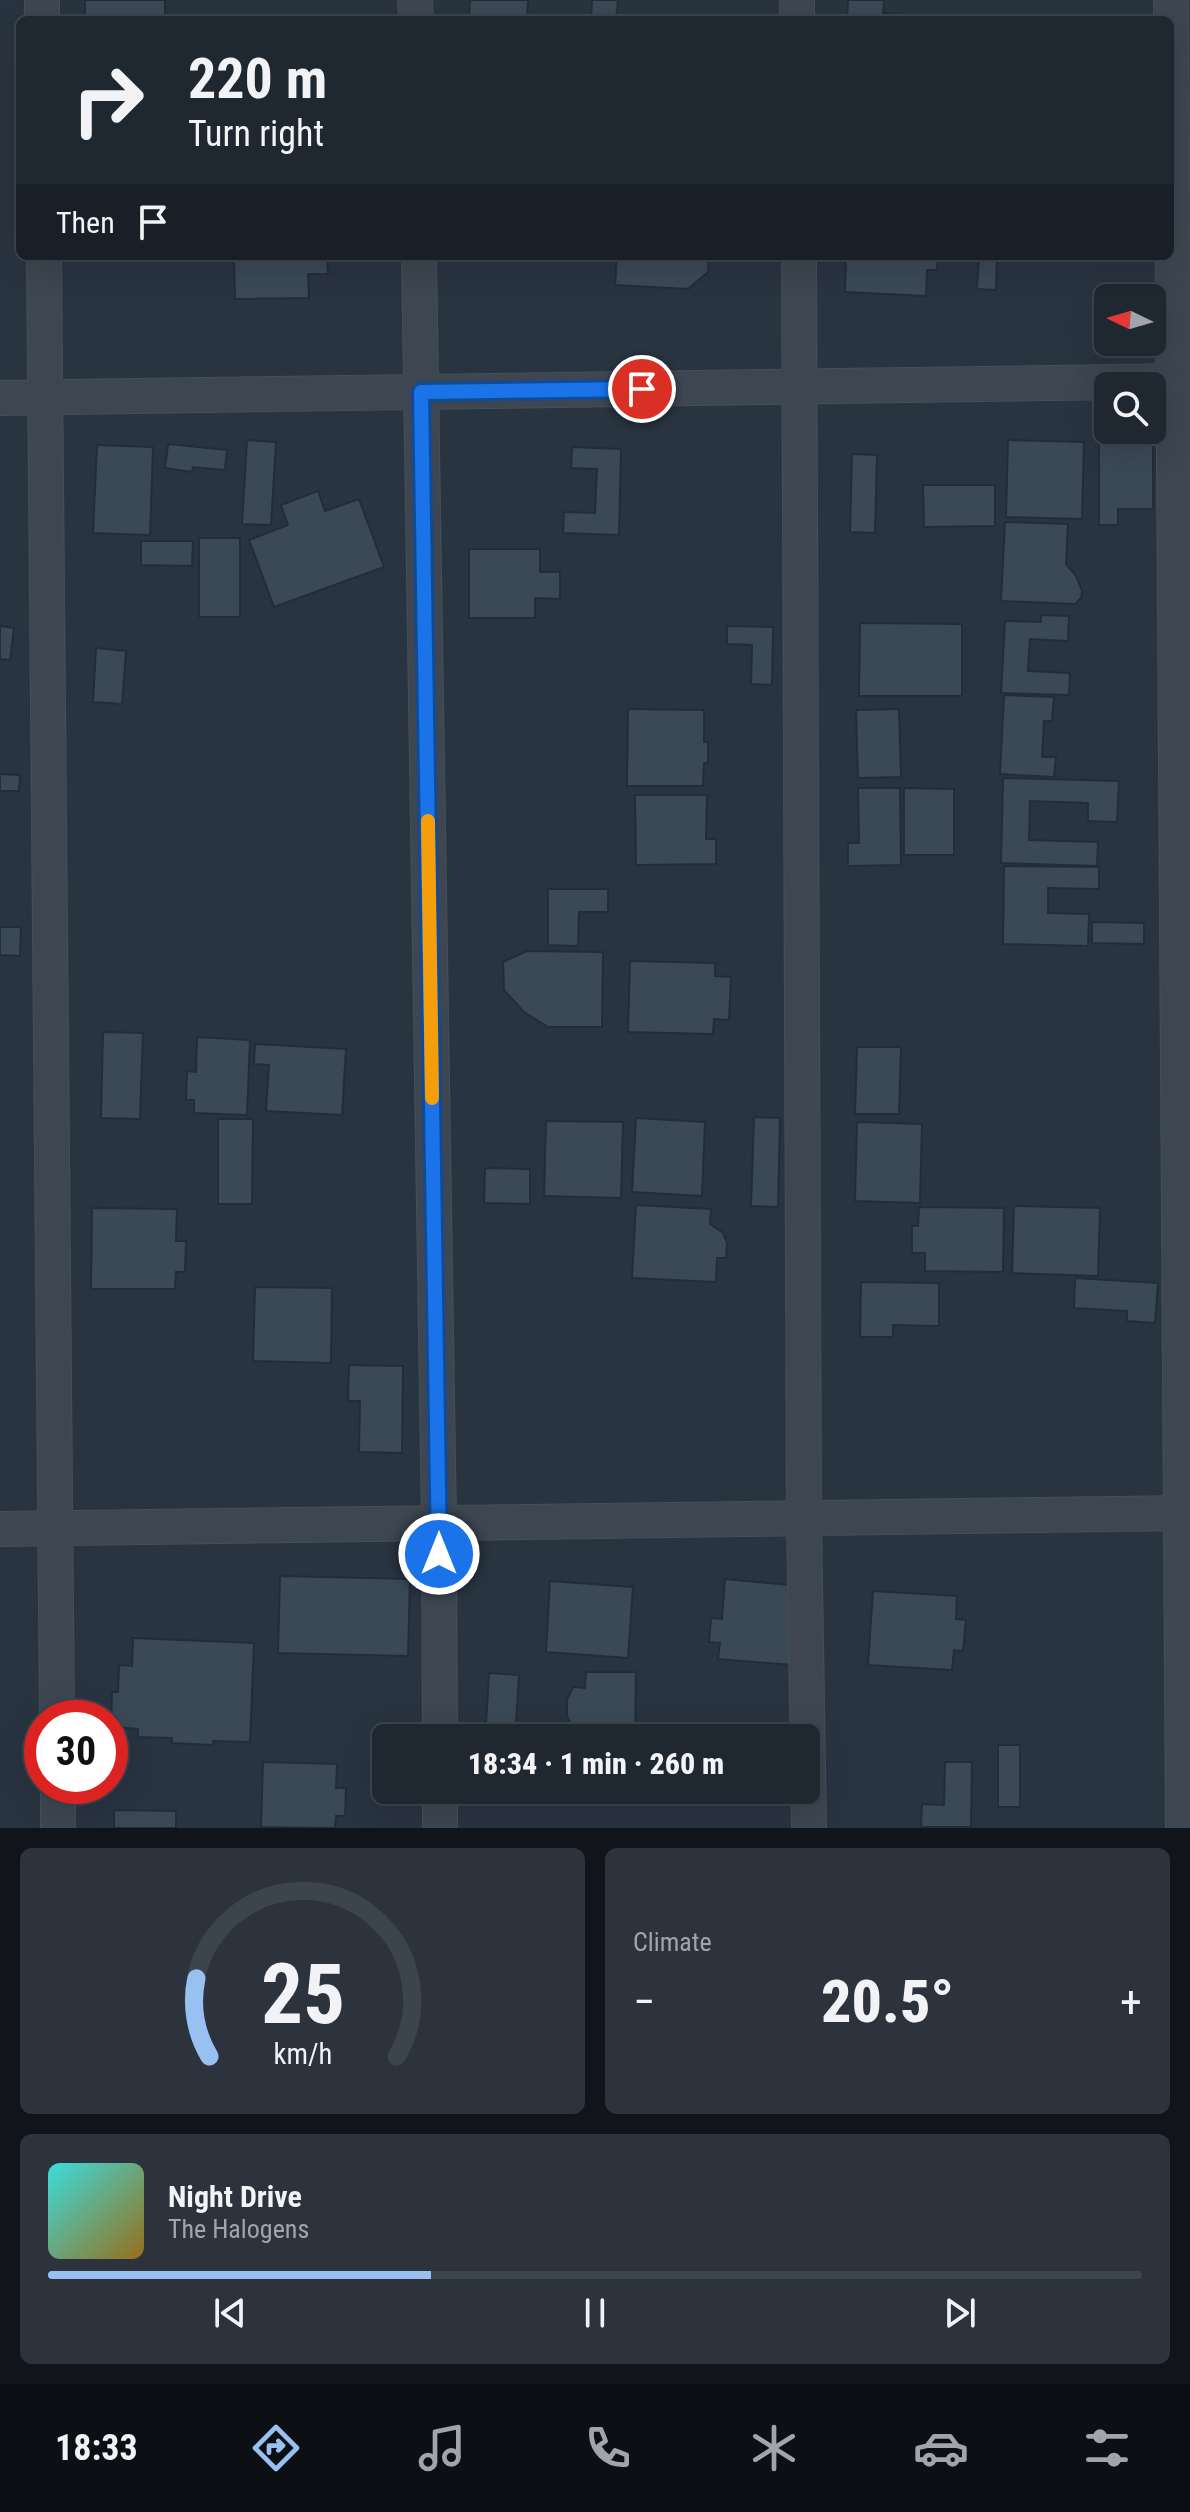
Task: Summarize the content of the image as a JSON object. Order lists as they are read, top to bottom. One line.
{"north":"left","page":{"turn":["220 m","Turn right"],"then":"Then","limit":"30","trip":"18:34 · 1 min · 260 m","tile":"Climate","heat":["−","20.5°","+"],"song":["Night Drive","The Halogens"],"tabs":"18:33","gauge":["25","km/h"]}}
